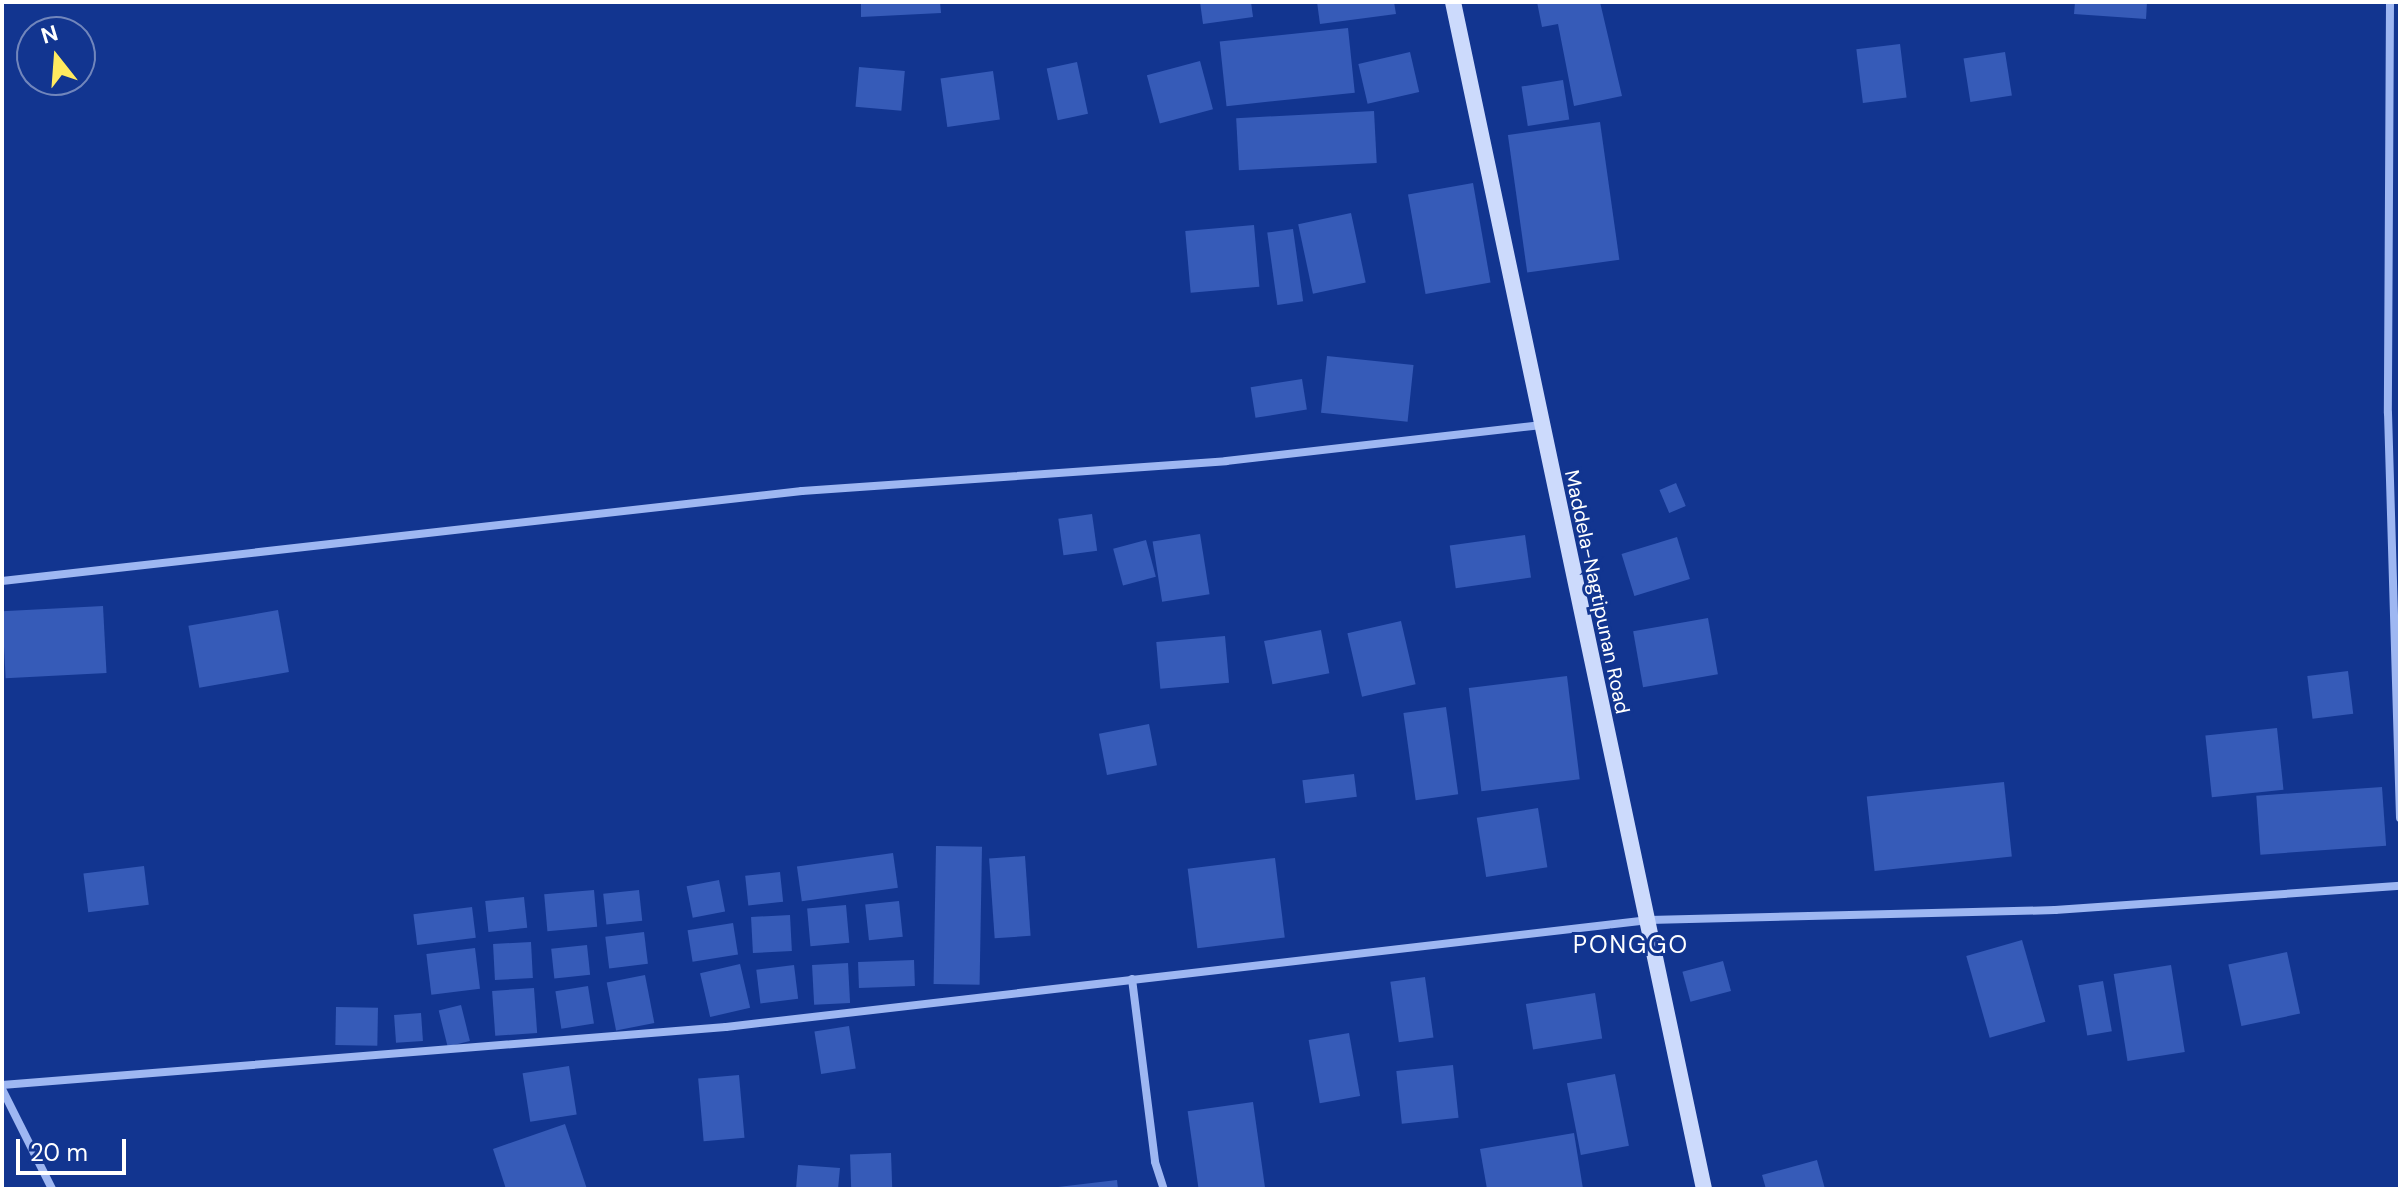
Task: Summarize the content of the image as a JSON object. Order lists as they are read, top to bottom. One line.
{"streets":{"main road":["Maddela-Nagtipunan Road"]},"districts":["PONGGO"],"scale_bar":"20 m","north":"top"}
